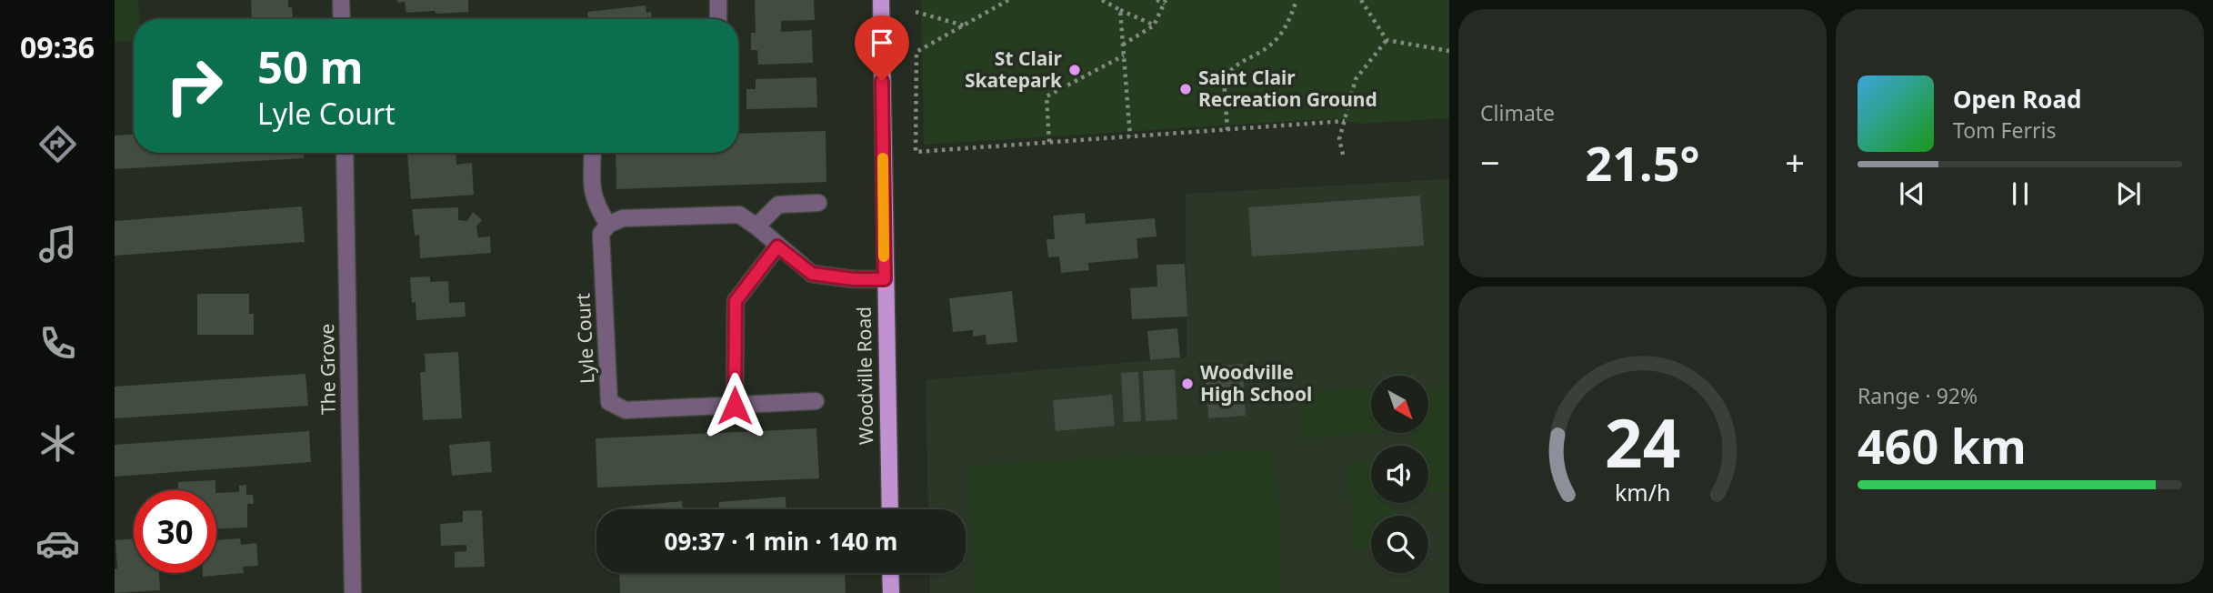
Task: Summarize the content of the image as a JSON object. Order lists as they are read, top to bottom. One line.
{"streets":{"main road":["Woodville Road"],"street":["Lyle Court","The Grove"]},"places":["St Clair Skatepark","Saint Clair Recreation Ground","Woodville High School"],"north":"bottom right","page":{"tabs":"09:36","tile":["Climate",["Range · 92%","460 km"]],"turn":["50 m","Lyle Court"],"song":["Open Road","Tom Ferris"],"heat":["−","21.5°","+"],"limit":"30","trip":"09:37 · 1 min · 140 m","gauge":["24","km/h"]}}
